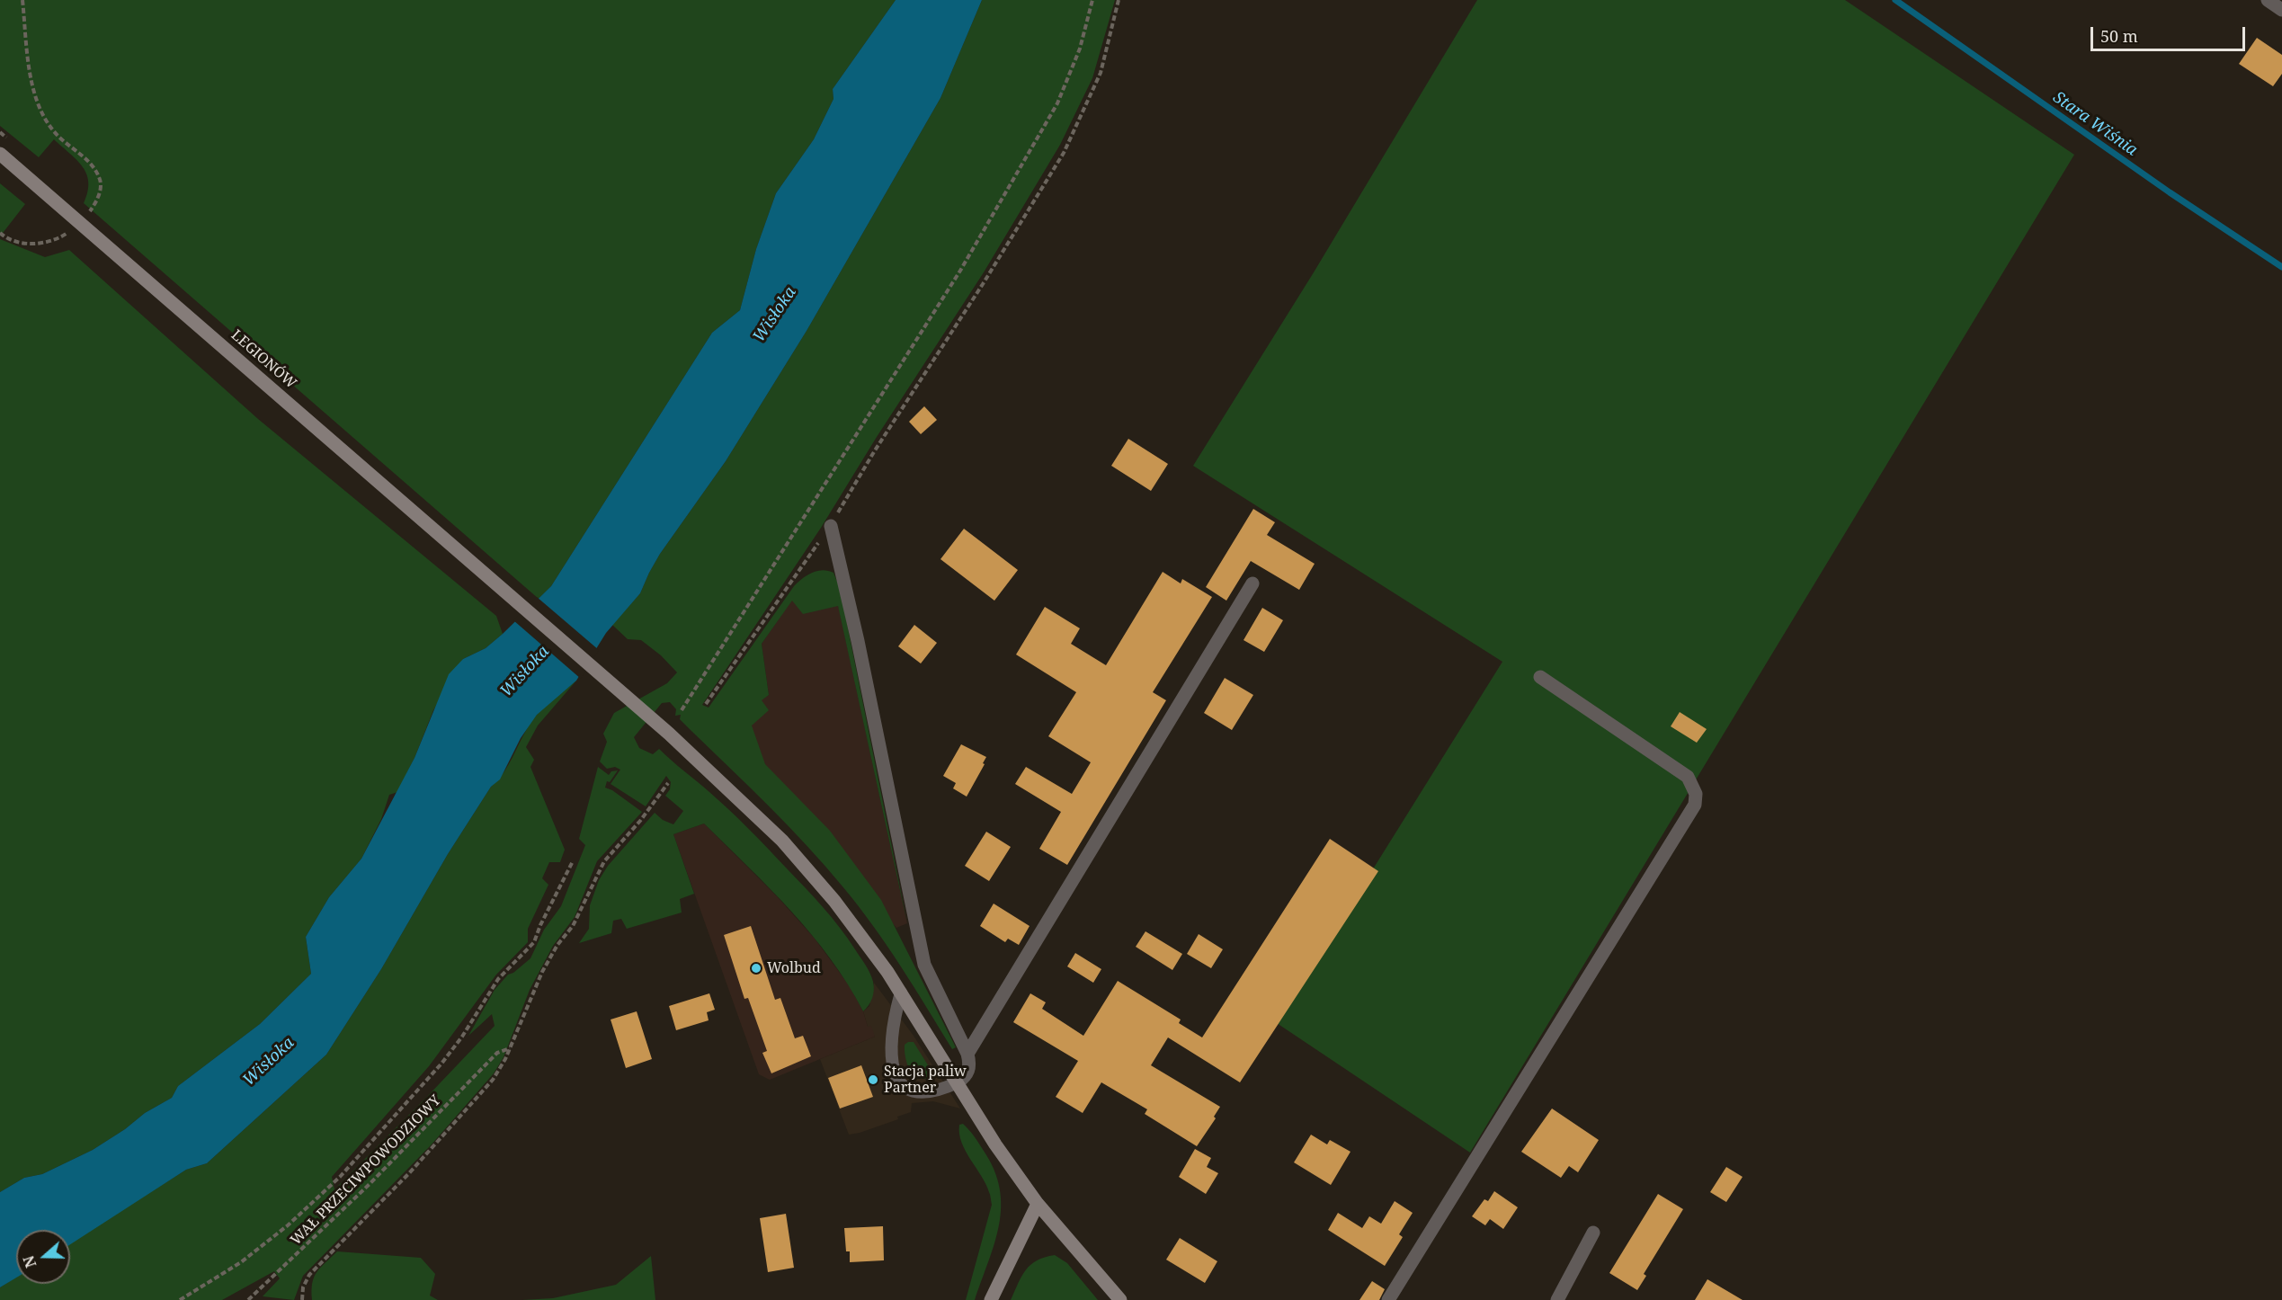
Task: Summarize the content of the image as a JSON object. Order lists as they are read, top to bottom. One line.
{"streets":{"street":["LEGIONÓW"],"path":["WAŁ PRZECIWPOWODZIOWY"]},"water":["Stara Wiśnia","Wisłoka"],"places":["Wolbud","Stacja paliw Partner"],"scale_bar":"50 m","north":"left"}
